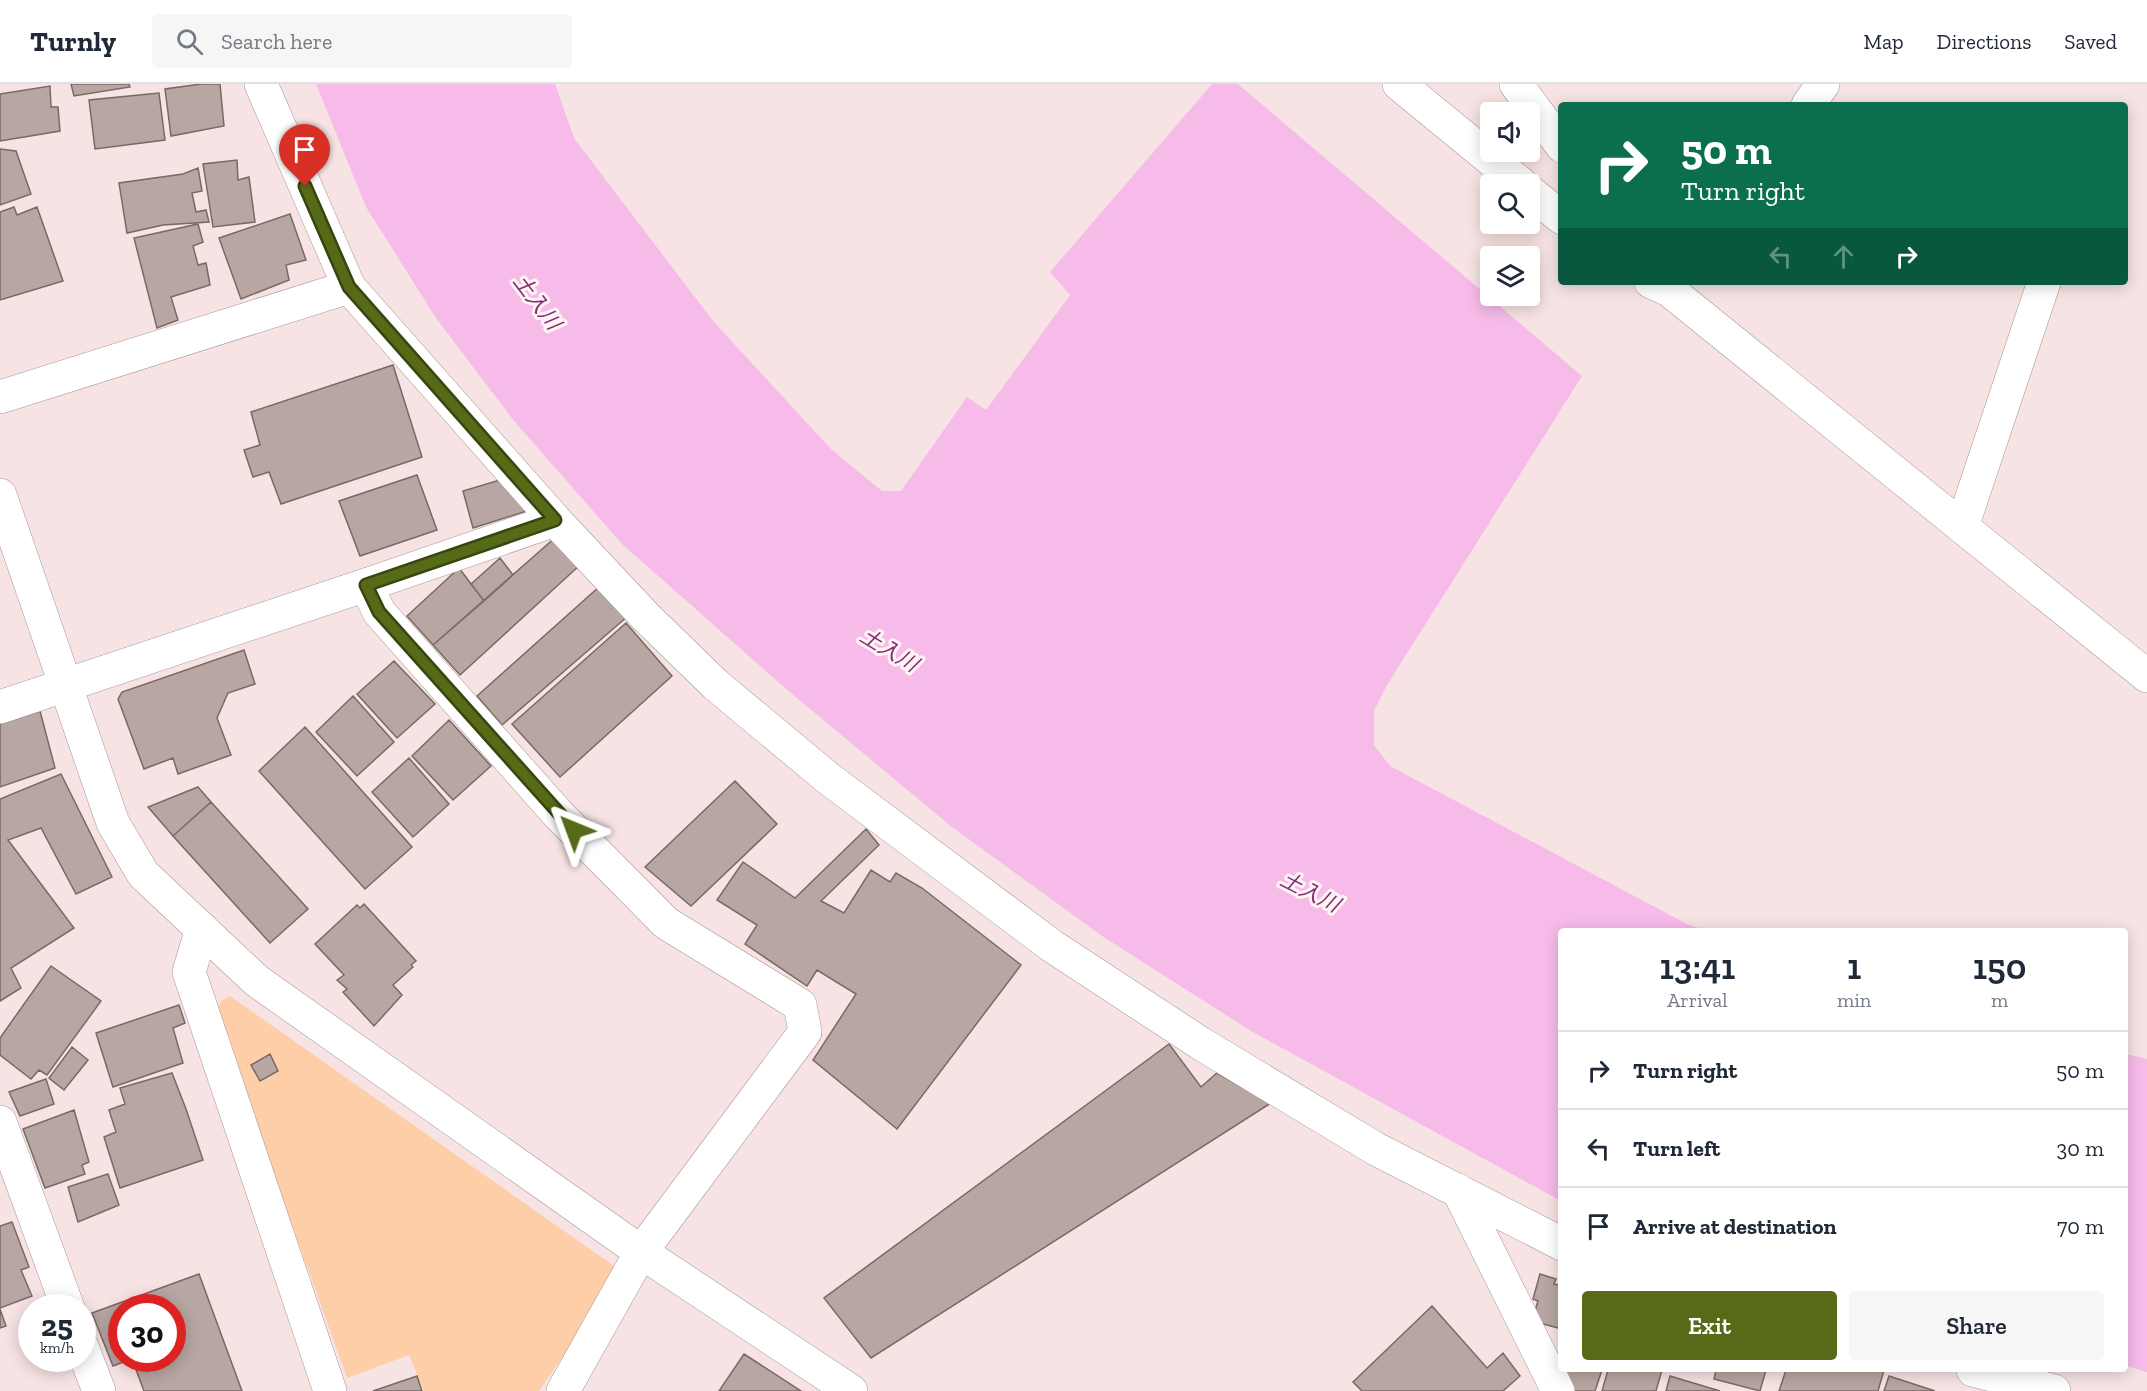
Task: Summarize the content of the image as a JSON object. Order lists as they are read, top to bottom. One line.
{"water":["土入川"],"page":{"header":"Turnly","search":"Search here","nav":["Map","Directions","Saved"],"turn":["50 m","Turn right"],"eta":["13:41","Arrival","1","min","150","m"],"list":[{"name":"Turn right","value":"50 m"},{"name":"Turn left","value":"30 m"},{"name":"Arrive at destination","value":"70 m"}],"buttons":["Exit","Share"],"speed":"25 km/h","limit":"30"}}
